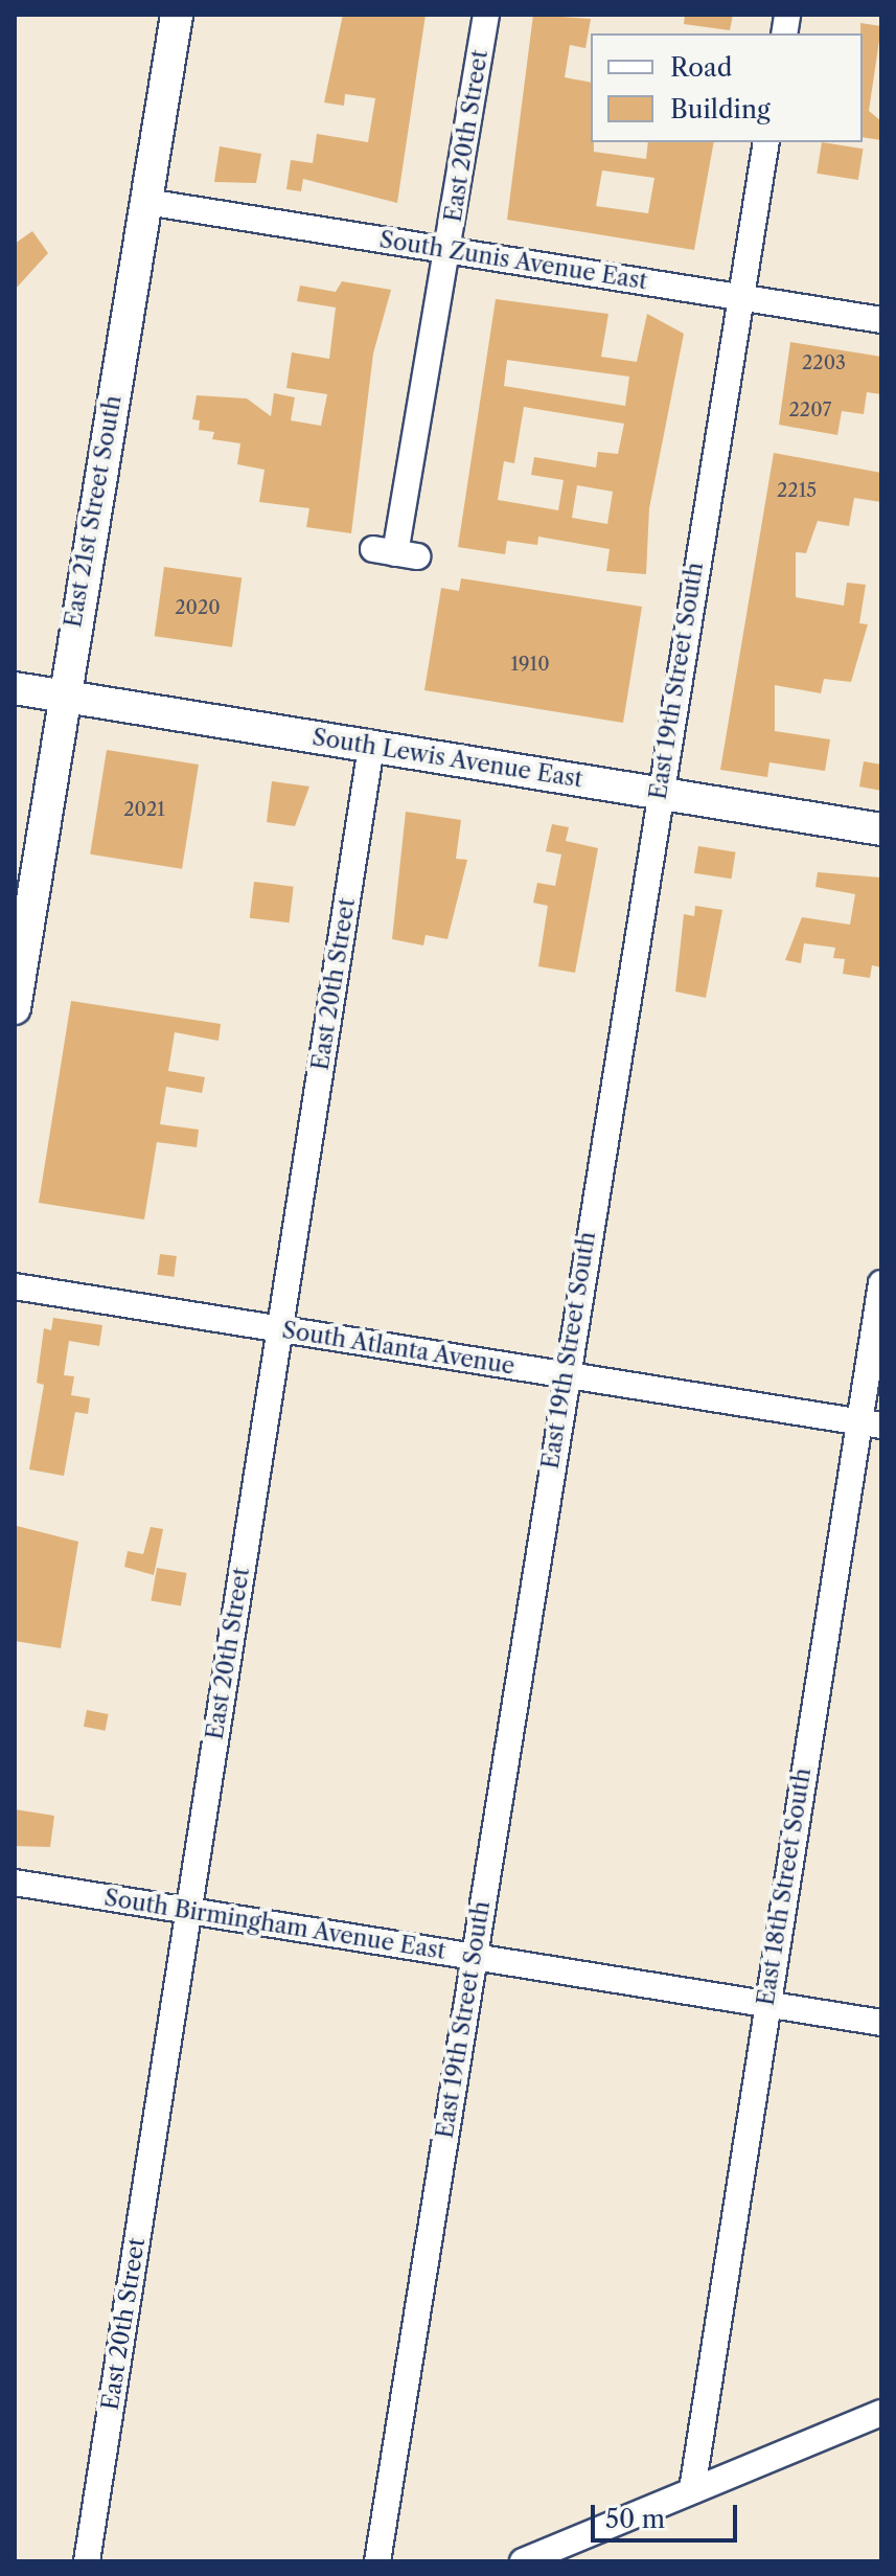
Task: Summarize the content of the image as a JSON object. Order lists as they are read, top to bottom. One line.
{"streets":{"main road":["East 21st Street South","South Lewis Avenue East"],"street":["East 20th Street","South Zunis Avenue East","East 19th Street South","South Atlanta Avenue","East 18th Street South","South Birmingham Avenue East"]},"crossings":[["East 20th Street","South Zunis Avenue East"],["East 20th Street","South Lewis Avenue East"],["East 20th Street","South Atlanta Avenue"],["East 20th Street","South Birmingham Avenue East"],["South Zunis Avenue East","East 21st Street South"],["South Zunis Avenue East","East 19th Street South"],["East 21st Street South","South Lewis Avenue East"],["East 19th Street South","South Lewis Avenue East"],["East 19th Street South","South Atlanta Avenue"],["East 19th Street South","South Birmingham Avenue East"],["South Atlanta Avenue","East 18th Street South"],["East 18th Street South","South Birmingham Avenue East"]],"house_numbers":["2203","2207","2215","2020","1910","2021"],"legend":["Road","Building"],"scale_bar":"50 m"}
